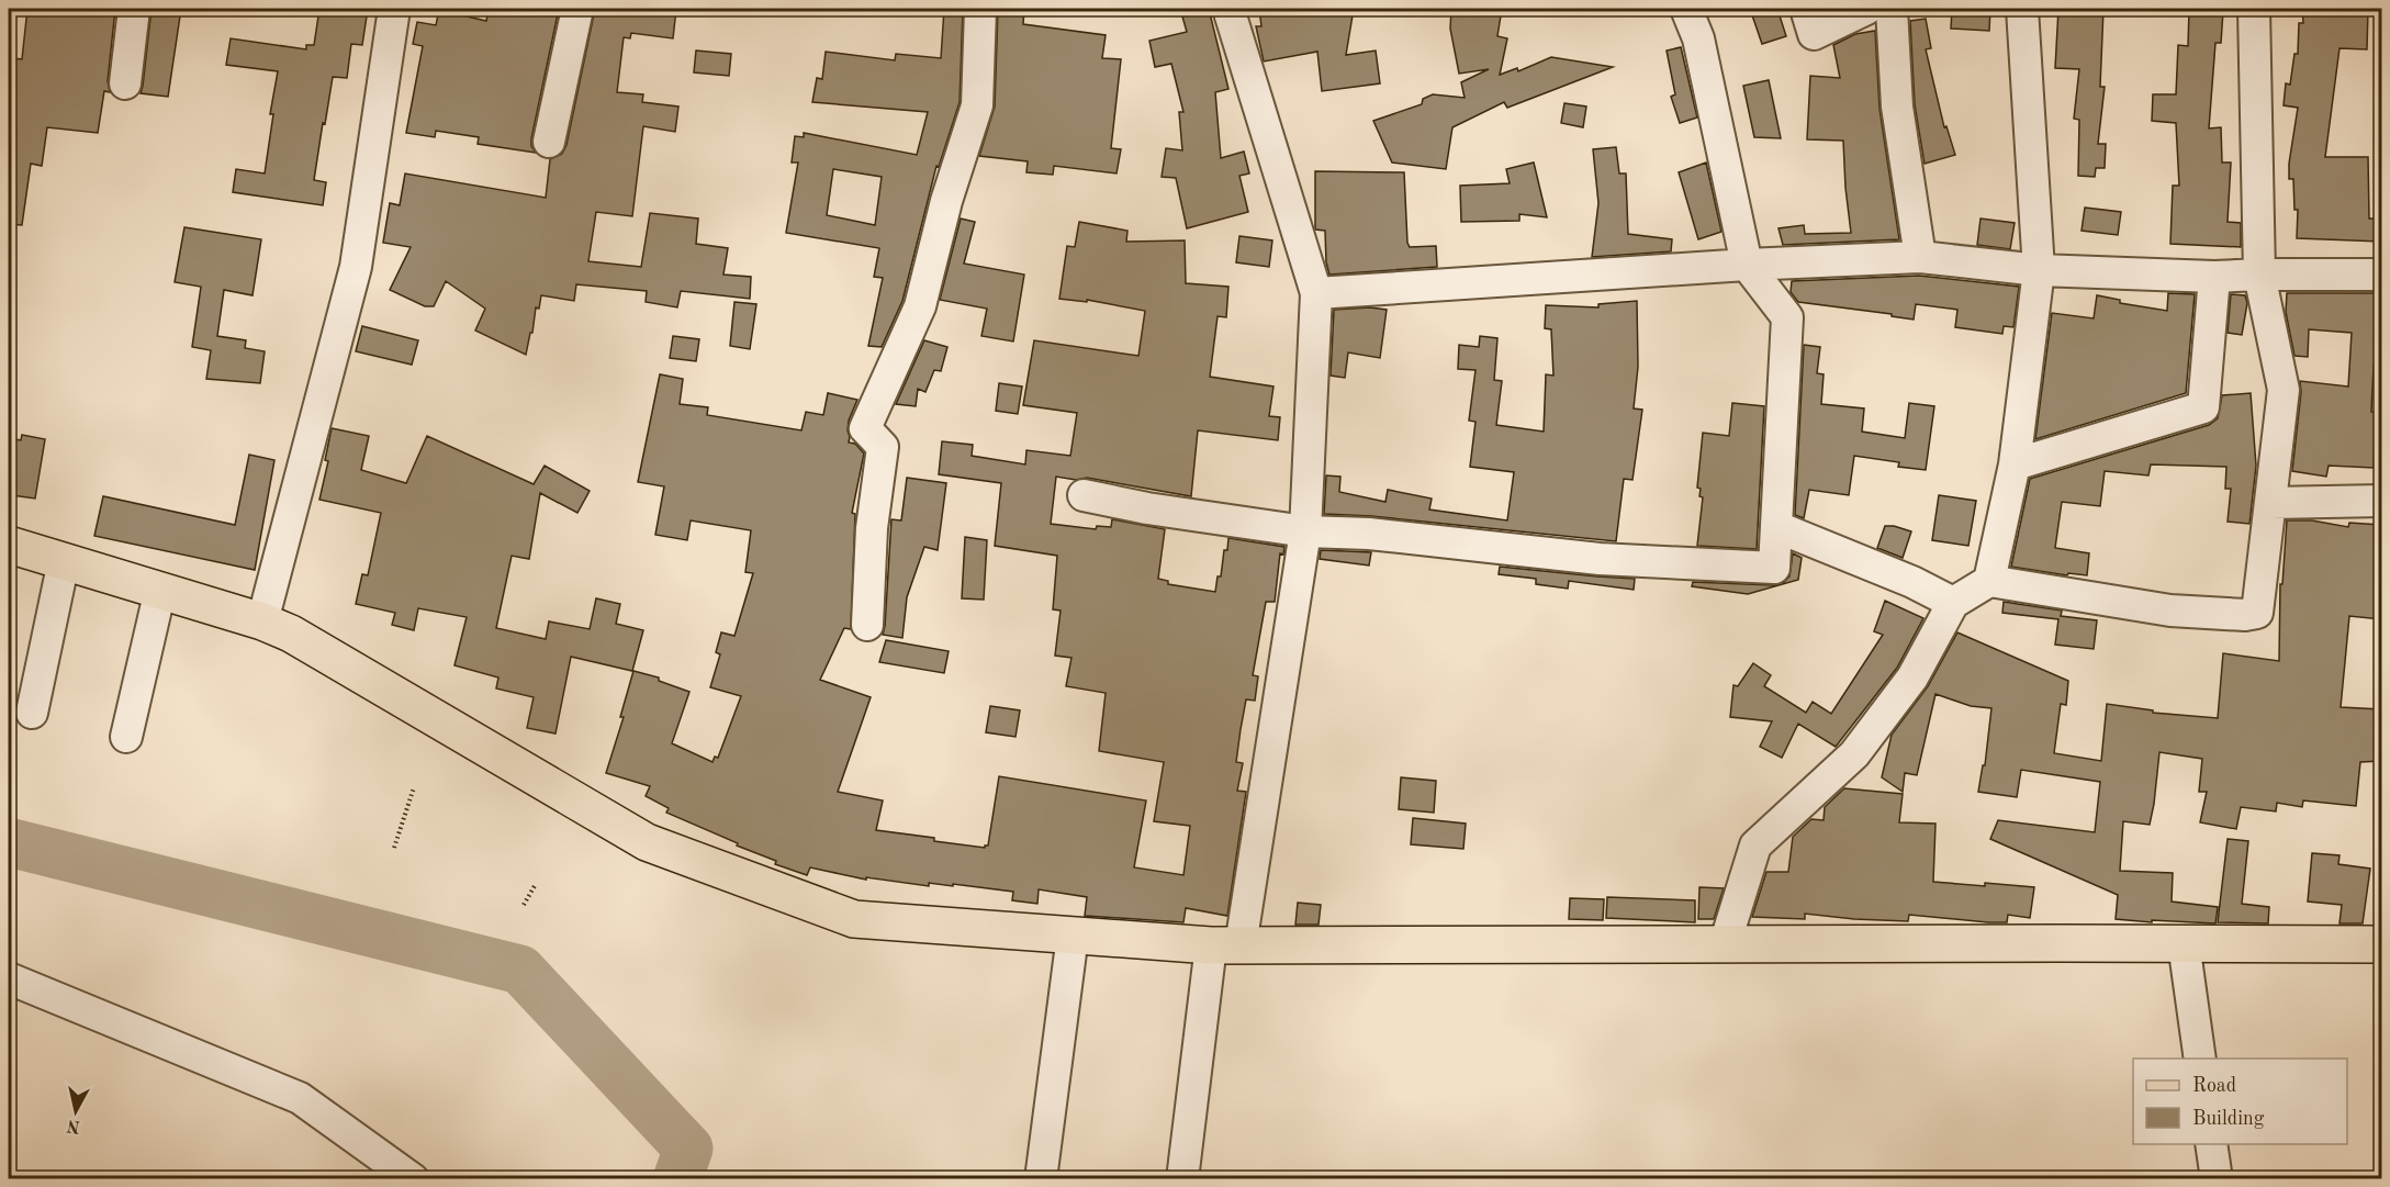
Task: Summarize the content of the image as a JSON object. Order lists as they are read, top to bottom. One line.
{"legend":["Road","Building"],"north":"bottom"}
